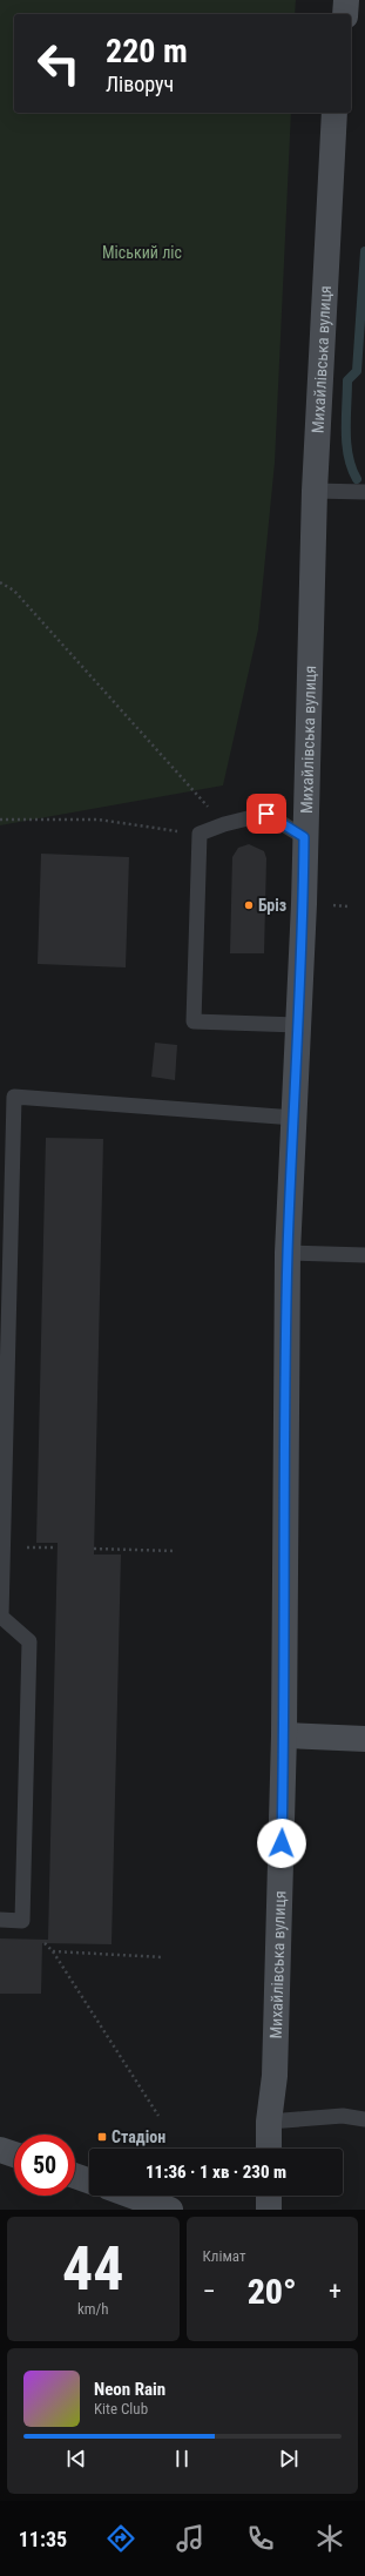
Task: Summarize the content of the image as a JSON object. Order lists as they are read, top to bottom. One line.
{"streets":{"main road":["Михайлівська вулиця"]},"parks":["Міський ліс"],"places":{"other":["Бріз"],"transit":["Стадіон"]},"page":{"turn":["220 m","Ліворуч"],"limit":"50","trip":"11:36 · 1 хв · 230 m","tile":[["44","km/h"],"Клімат"],"heat":["−","20°","+"],"song":["Neon Rain","Kite Club"],"tabs":"11:35"}}
